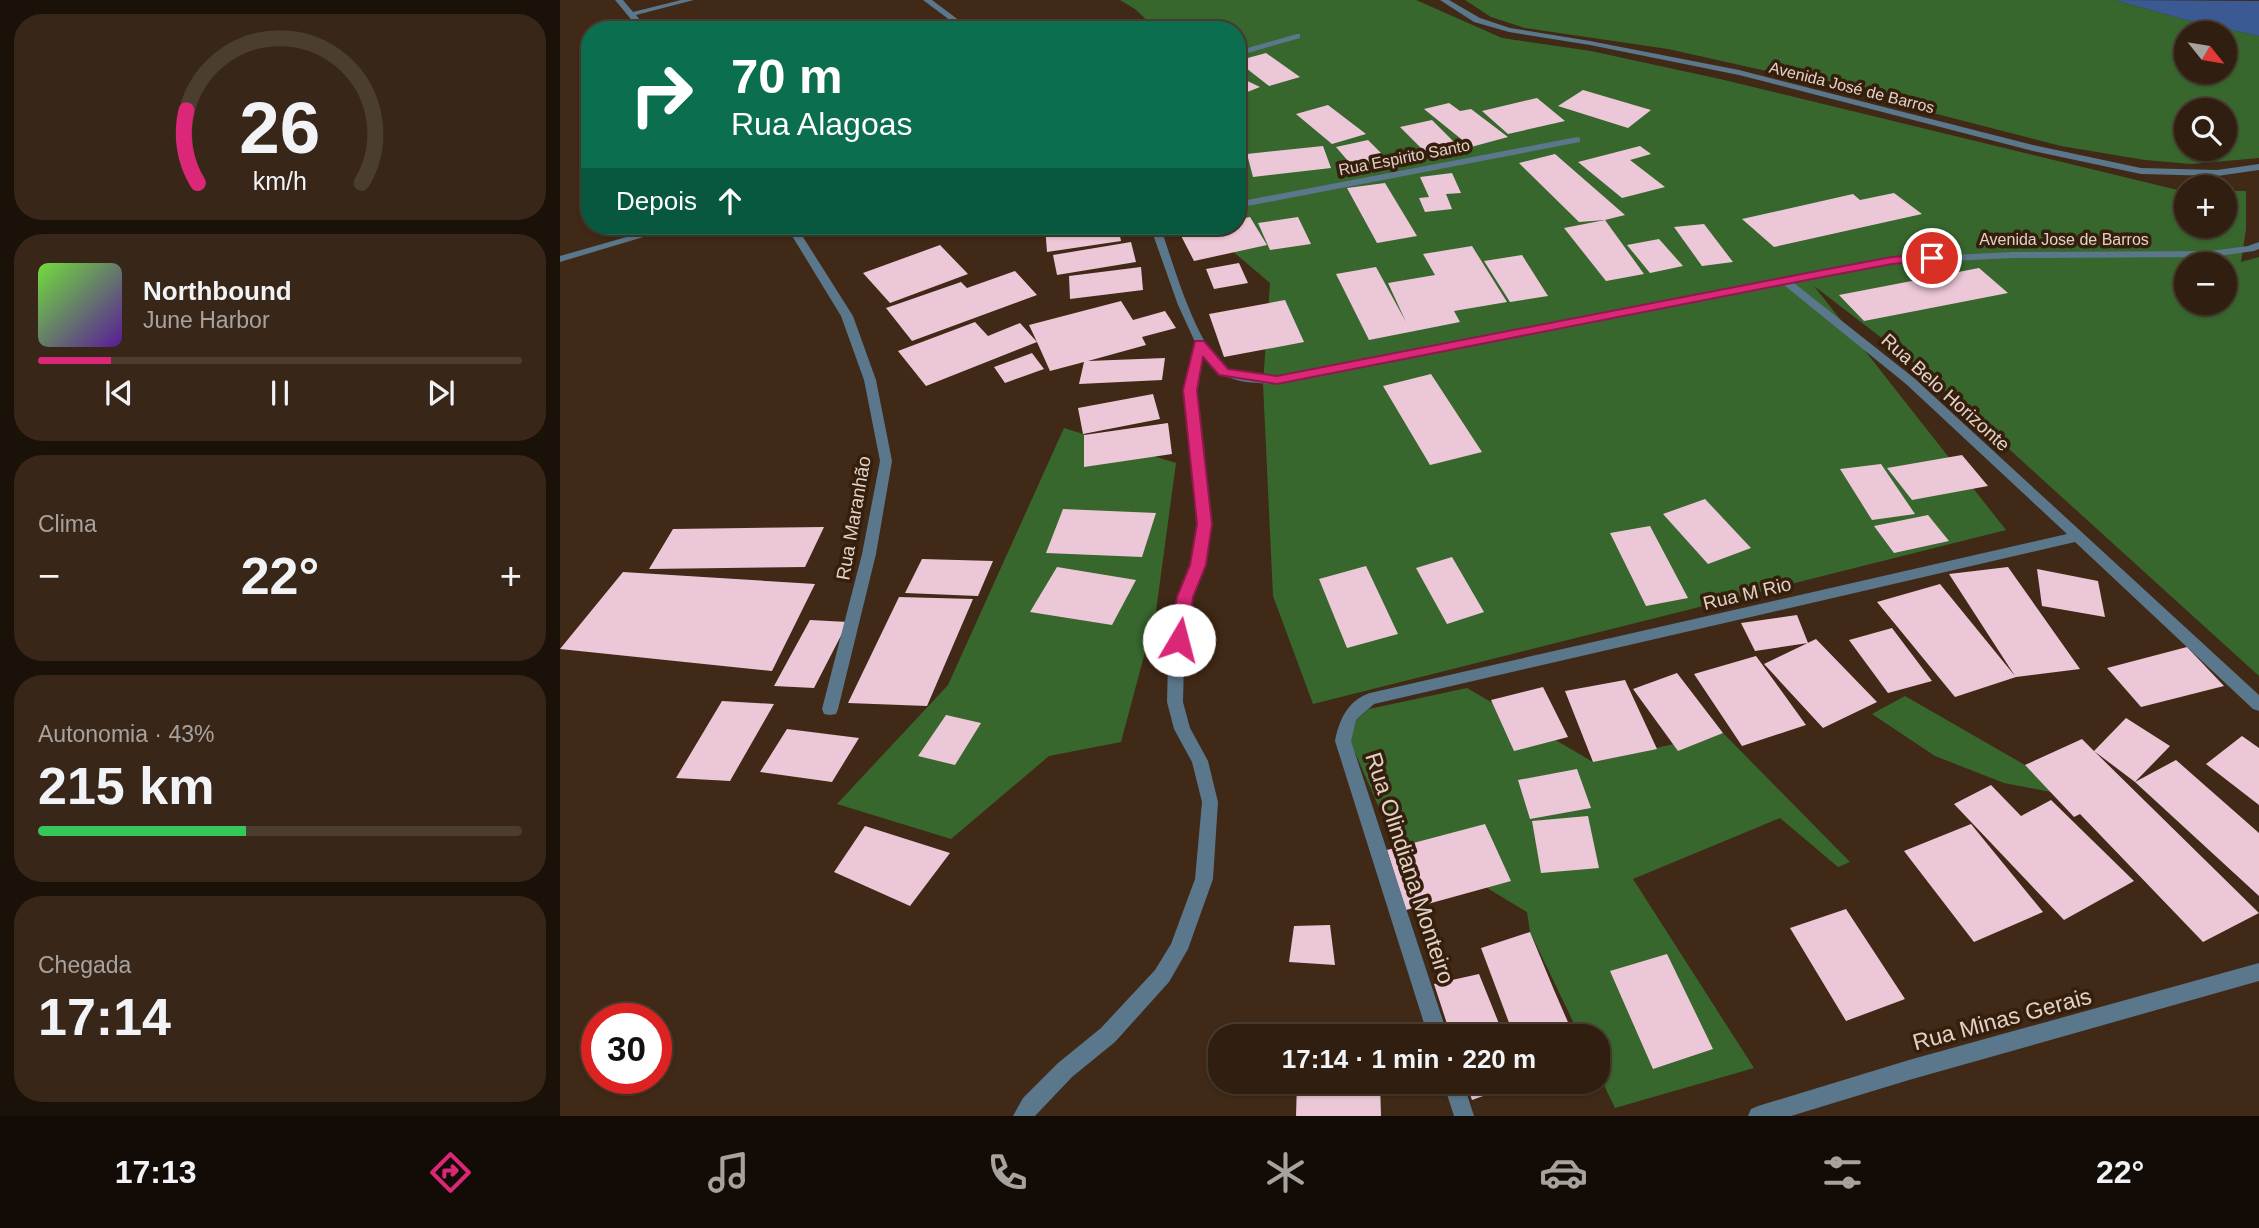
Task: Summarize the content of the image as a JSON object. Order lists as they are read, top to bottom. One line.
{"streets":{"street":["Avenida José de Barros","Rua Espirito Santo","Avenida Jose de Barros","Rua Belo Horizonte","Rua Maranhão","Rua M Rio","Rua Olindiana Monteiro","Rua Minas Gerais"]},"crossings":[["Avenida Jose de Barros","Rua Belo Horizonte"],["Rua Belo Horizonte","Rua M Rio"],["Rua M Rio","Rua Olindiana Monteiro"]],"north":"bottom right","page":{"map_buttons":["+","−"],"turn":["70 m","Rua Alagoas"],"then":"Depois","song":["Northbound","June Harbor"],"tile":["Clima",["Autonomia · 43%","215 km"],["Chegada","17:14"]],"heat":["−","22°","+"],"limit":"30","trip":"17:14 · 1 min · 220 m","tabs":["17:13","22°"],"gauge":["26","km/h"]}}
